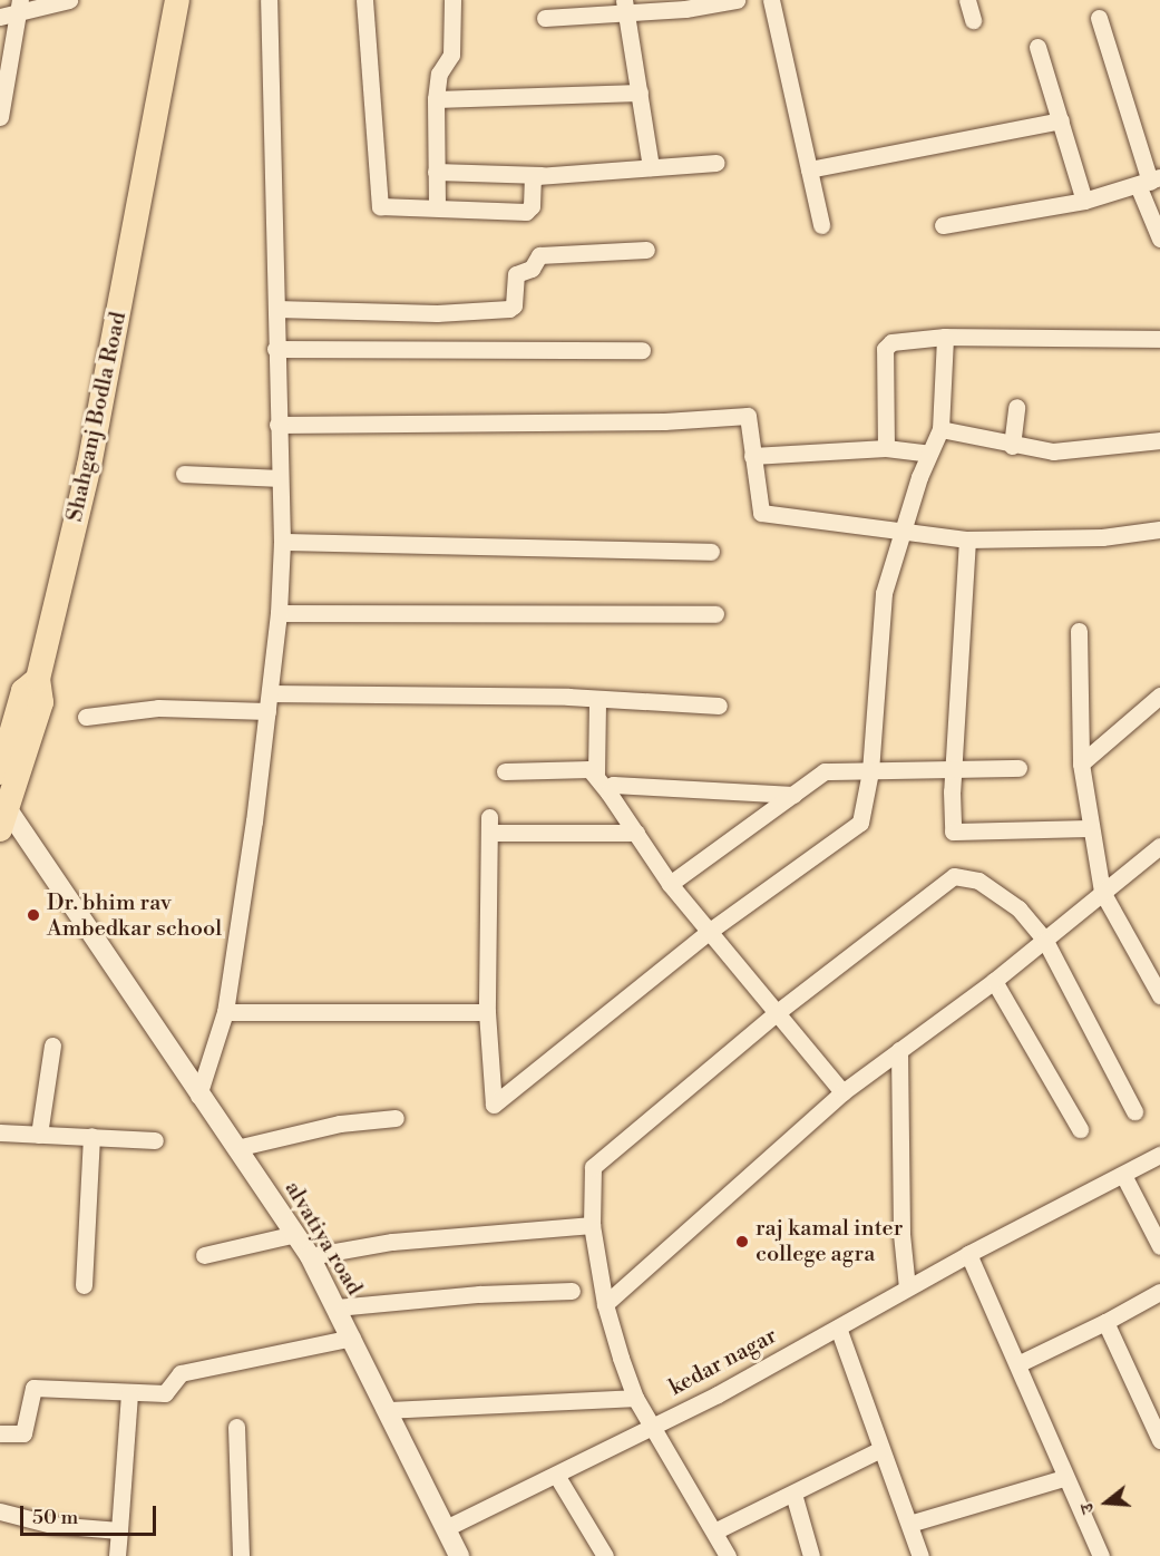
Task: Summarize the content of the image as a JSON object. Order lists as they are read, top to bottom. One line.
{"streets":{"main road":["Shahganj Bodla Road"],"street":["alvatiya road","kedar nagar"]},"crossings":[["Shahganj Bodla Road","alvatiya road"],["alvatiya road","kedar nagar"]],"places":["Dr. bhim rav Ambedkar school","raj kamal inter college agra"],"scale_bar":"50 m","north":"left"}
